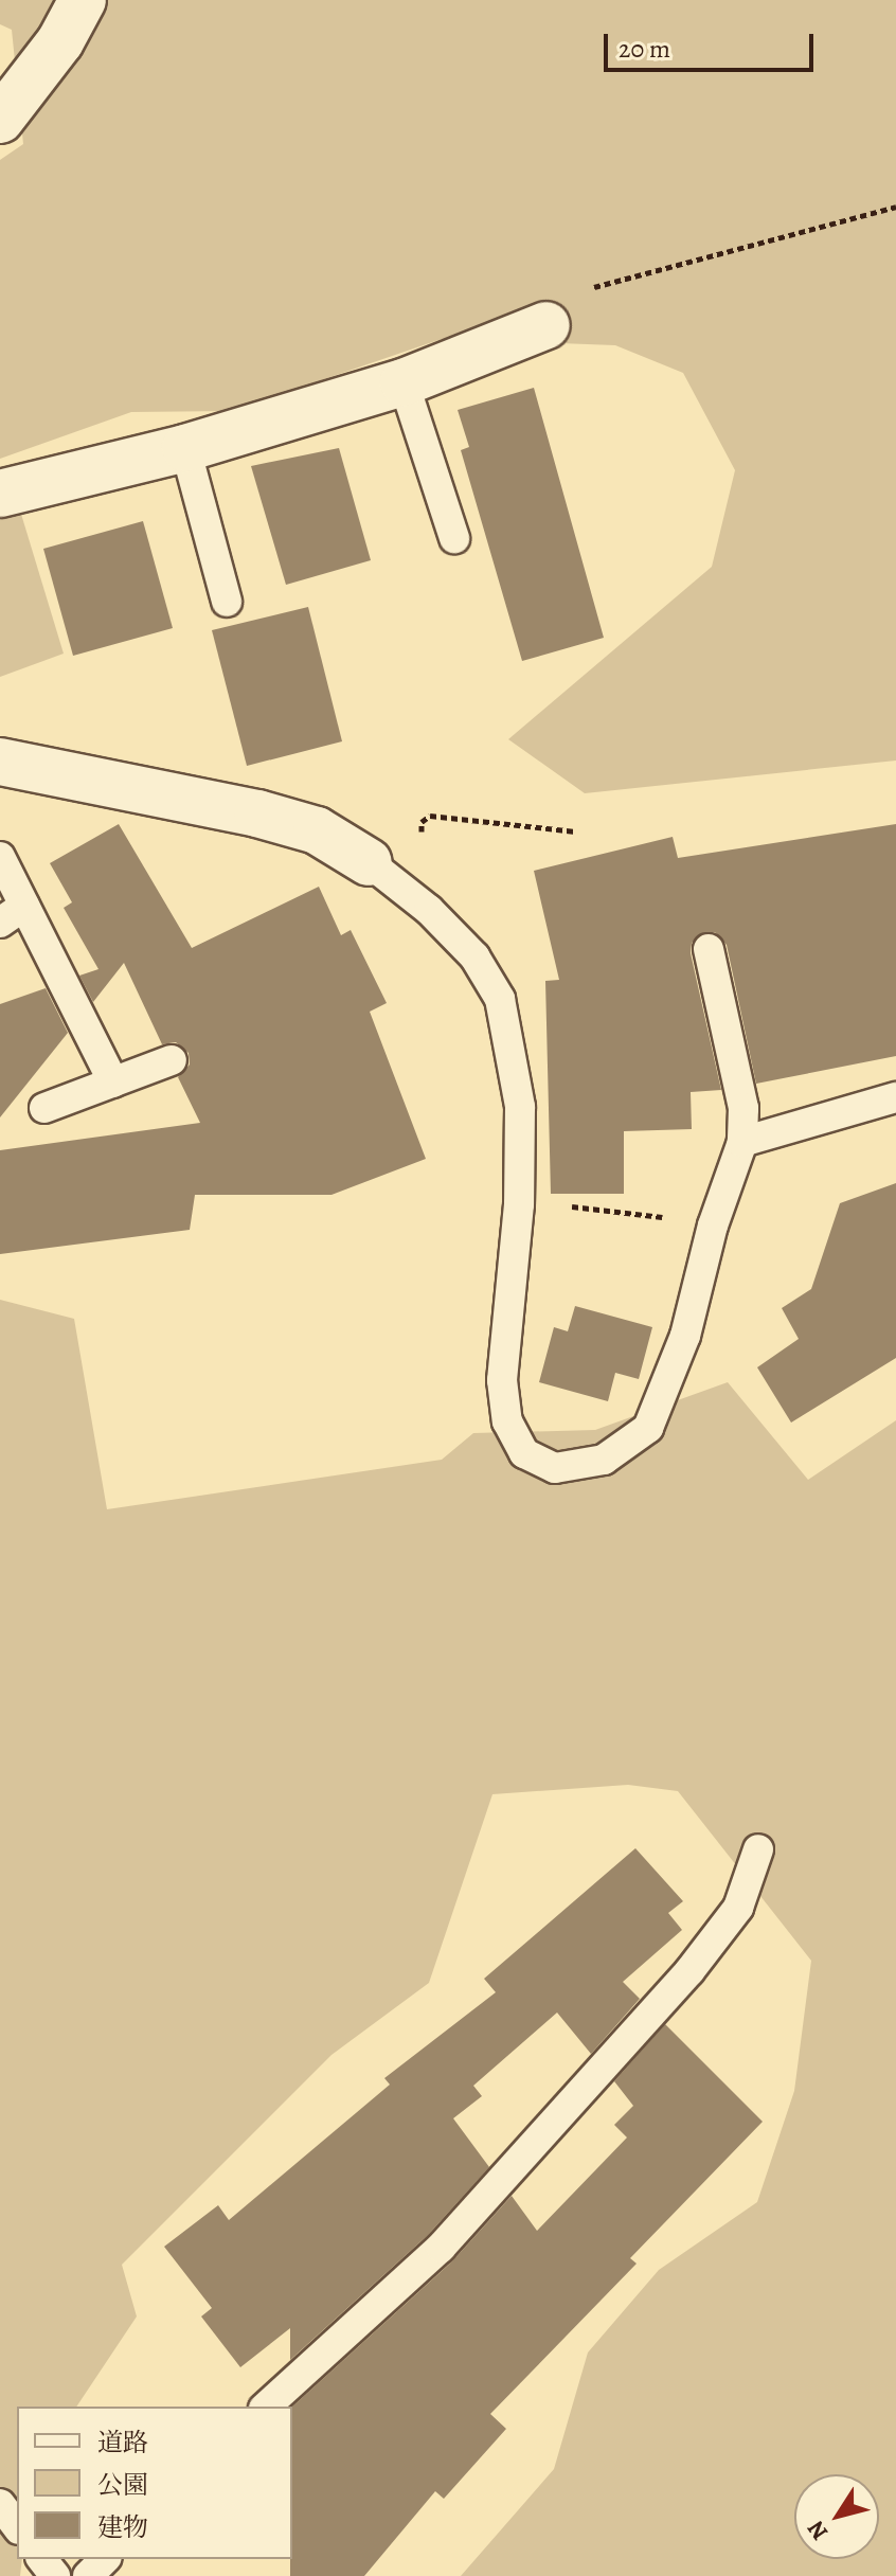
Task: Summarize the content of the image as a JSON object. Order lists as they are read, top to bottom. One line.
{"legend":["道路","公園","建物"],"scale_bar":"20 m","north":"bottom left"}
